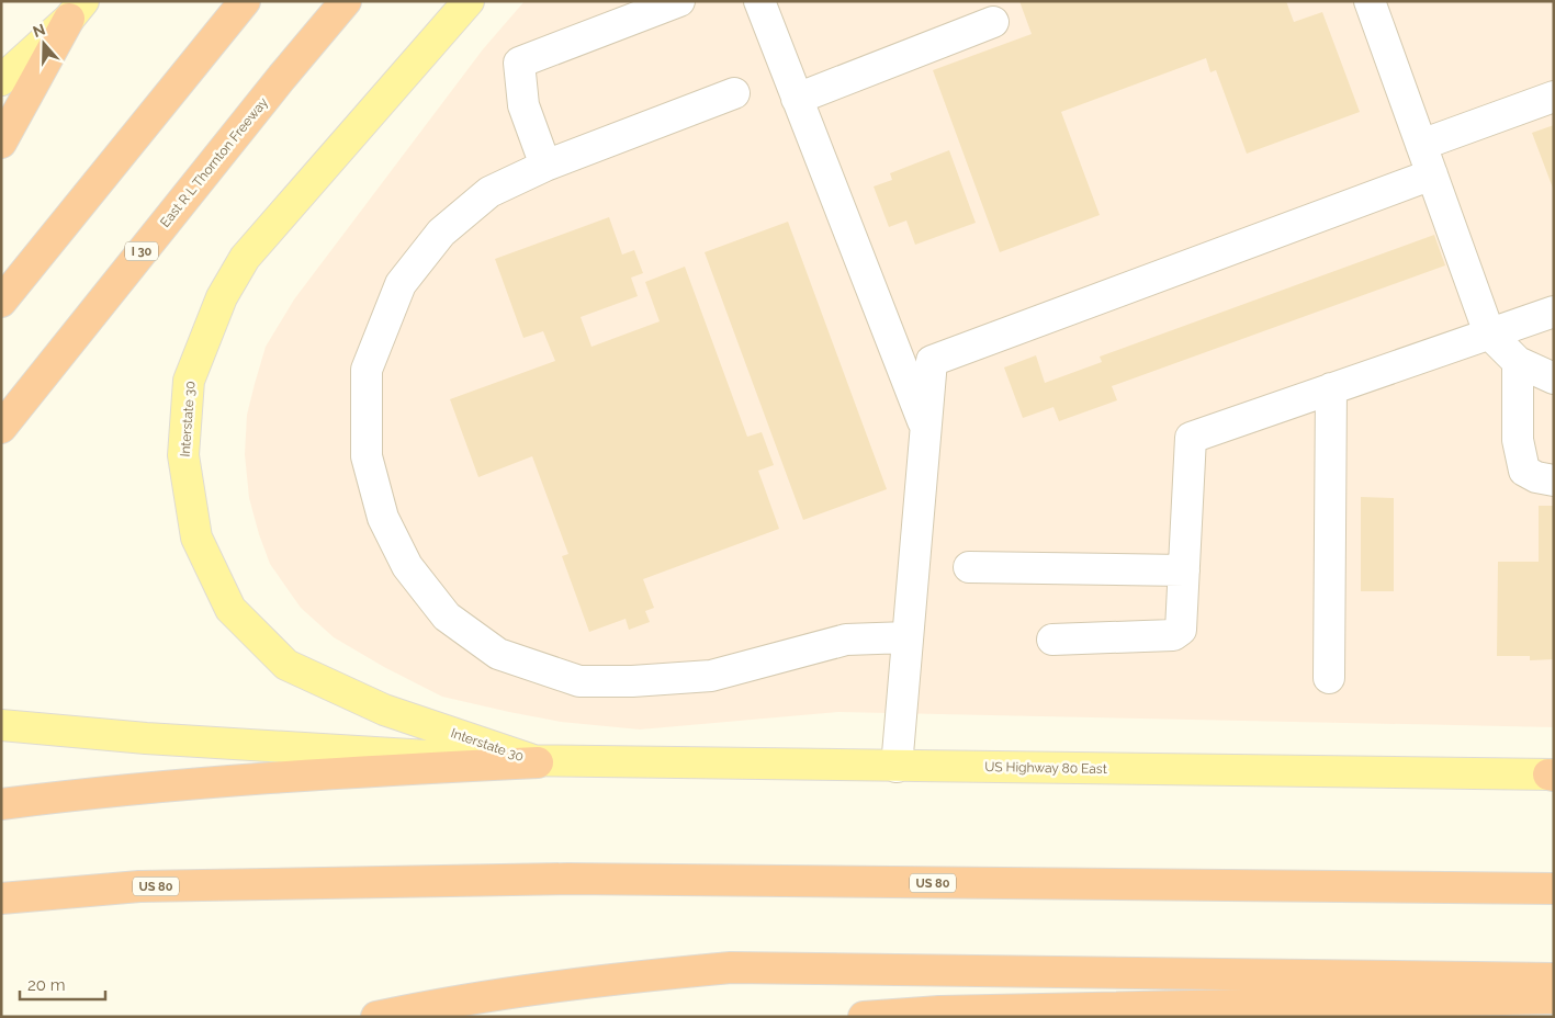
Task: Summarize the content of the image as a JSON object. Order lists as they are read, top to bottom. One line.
{"streets":{"highway":["East R L Thornton Freeway","I 30","US 80"],"main road":["Interstate 30","US Highway 80 East"]},"crossings":[["Interstate 30","US Highway 80 East"]],"scale_bar":"20 m","north":"top"}
